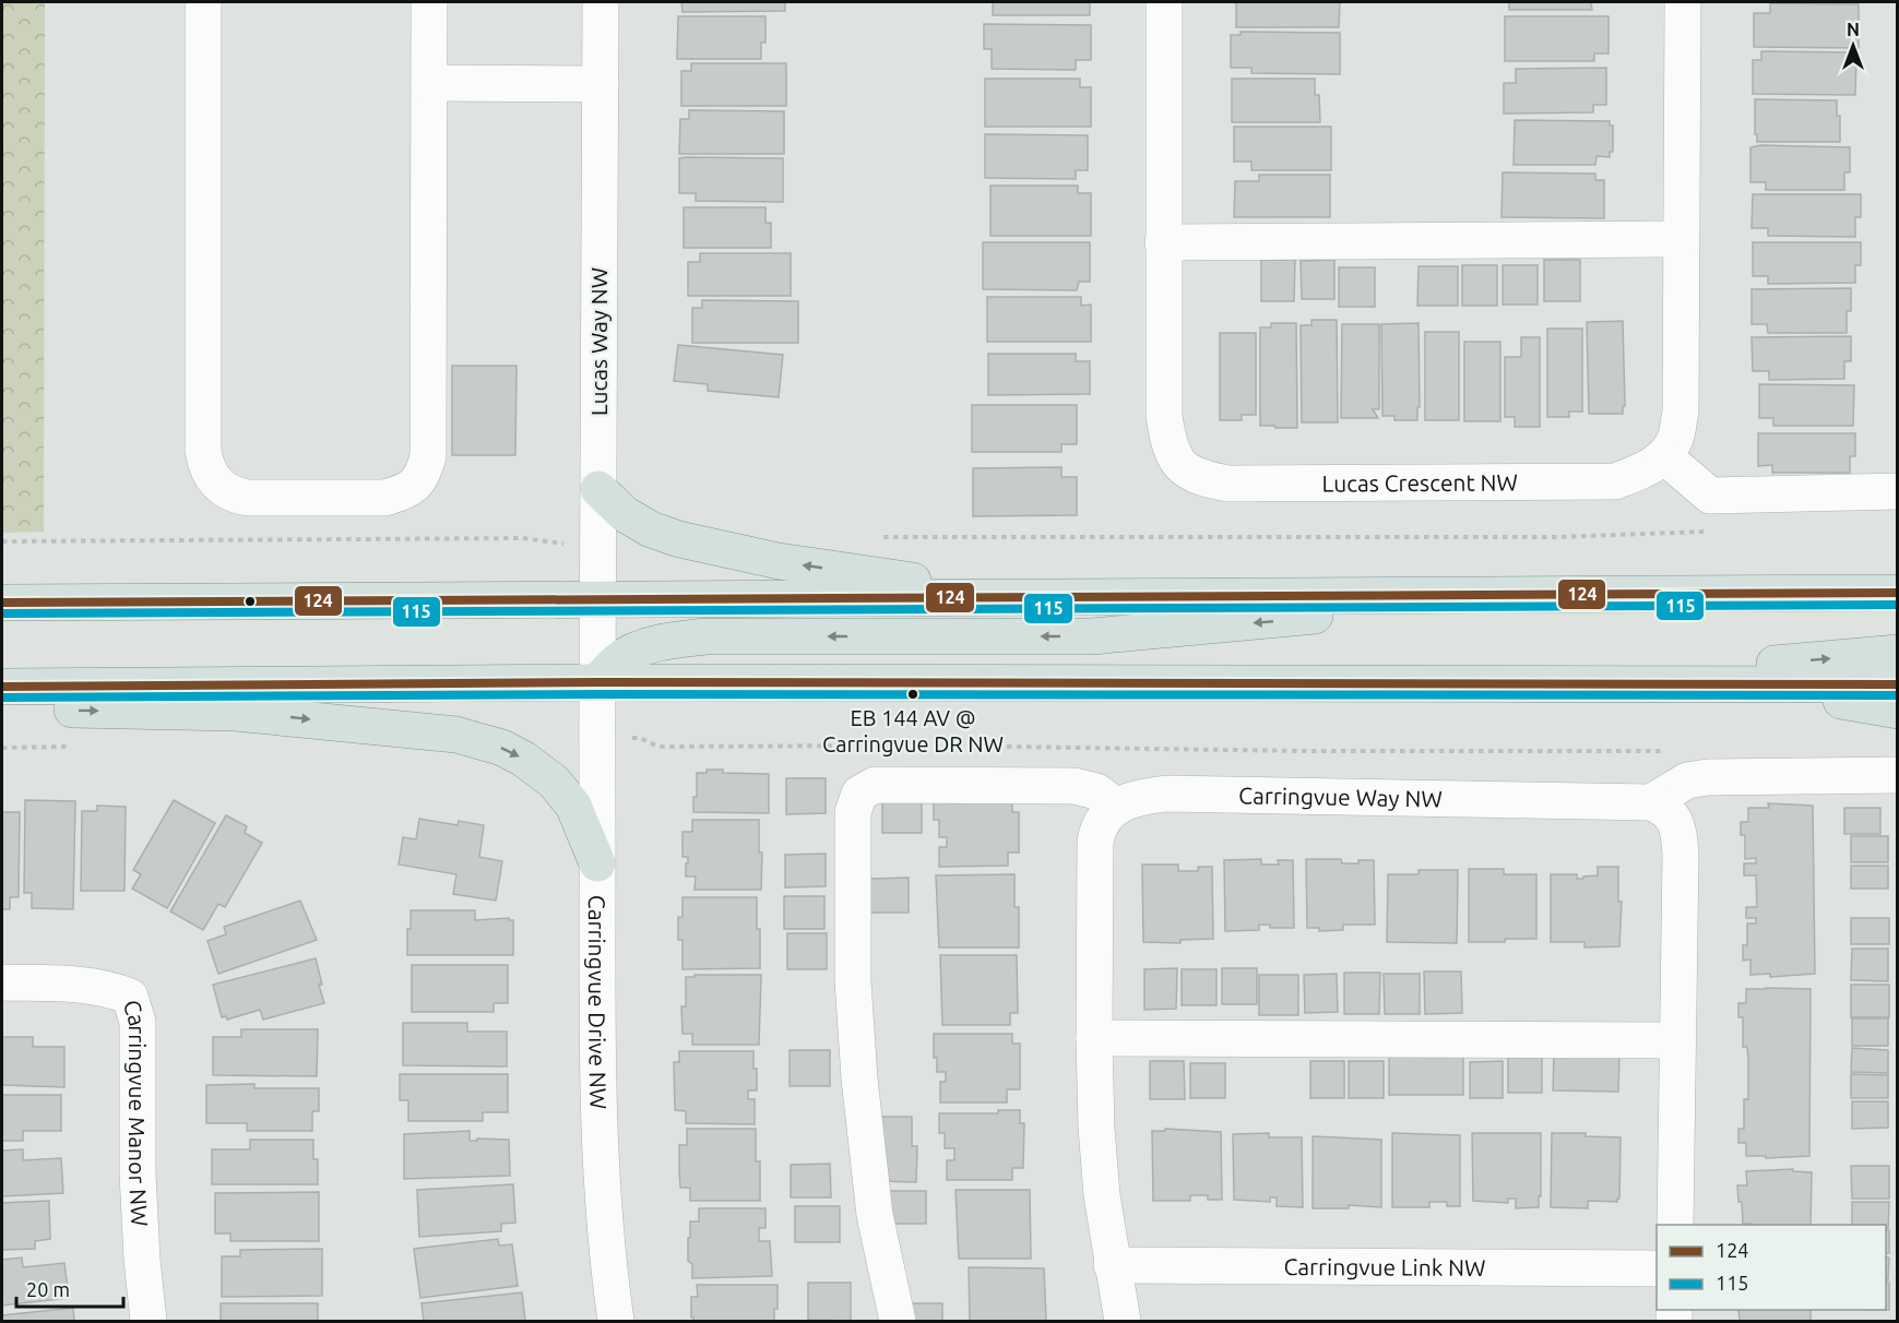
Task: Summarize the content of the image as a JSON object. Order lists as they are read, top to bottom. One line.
{"streets":{"street":["Lucas Way NW","Lucas Crescent NW","Carringvue Way NW","Carringvue Drive NW","Carringvue Manor NW","Carringvue Link NW"]},"crossings":[["Lucas Way NW","Carringvue Drive NW"]],"places":["EB 144 AV @ Carringvue DR NW"],"lines":["transit line 124","transit line 115"],"legend":["124","115"],"scale_bar":"20 m","north":"top"}
